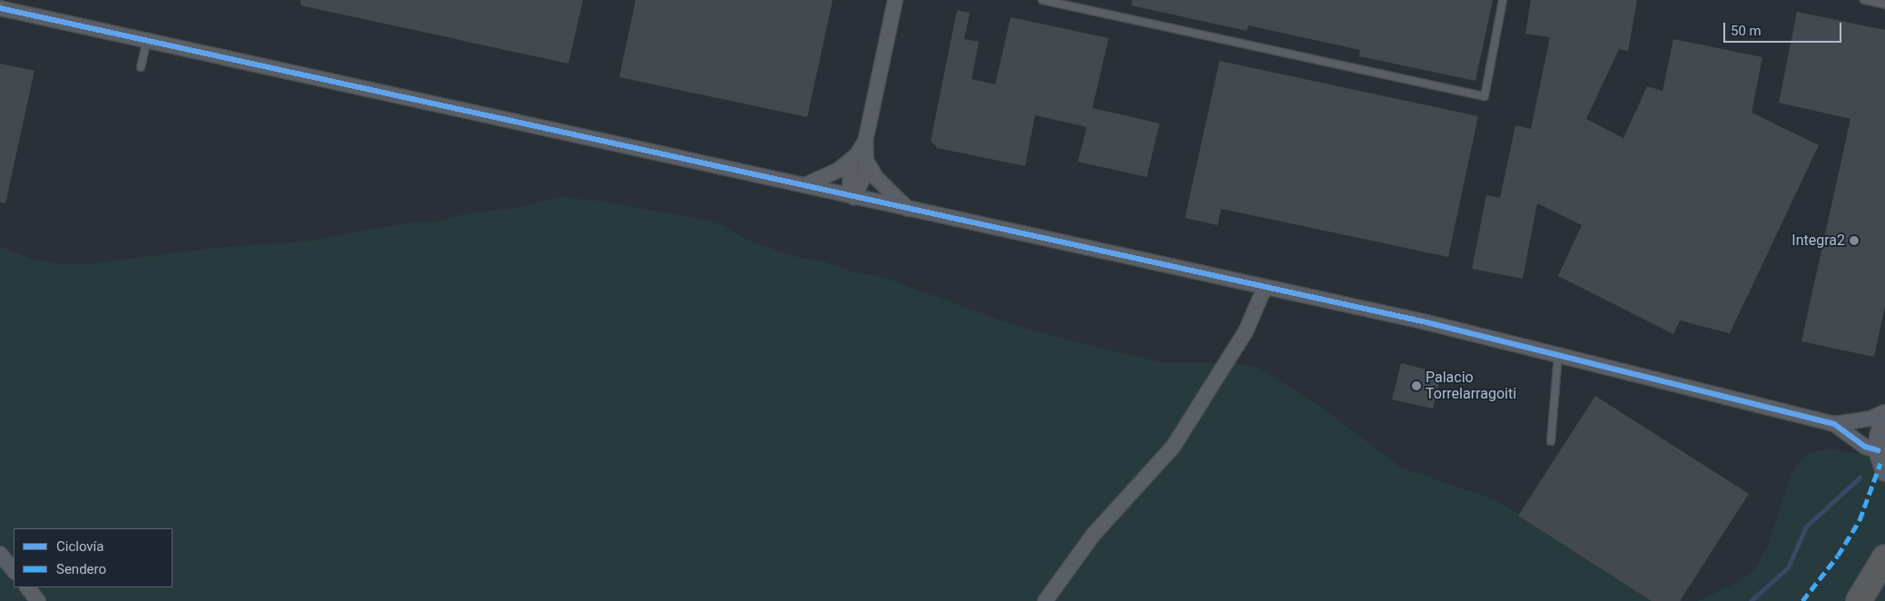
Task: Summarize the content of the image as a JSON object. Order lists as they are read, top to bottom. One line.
{"places":["Integra2","Palacio Torrelarragoiti"],"legend":["Ciclovía","Sendero"],"scale_bar":"50 m"}
